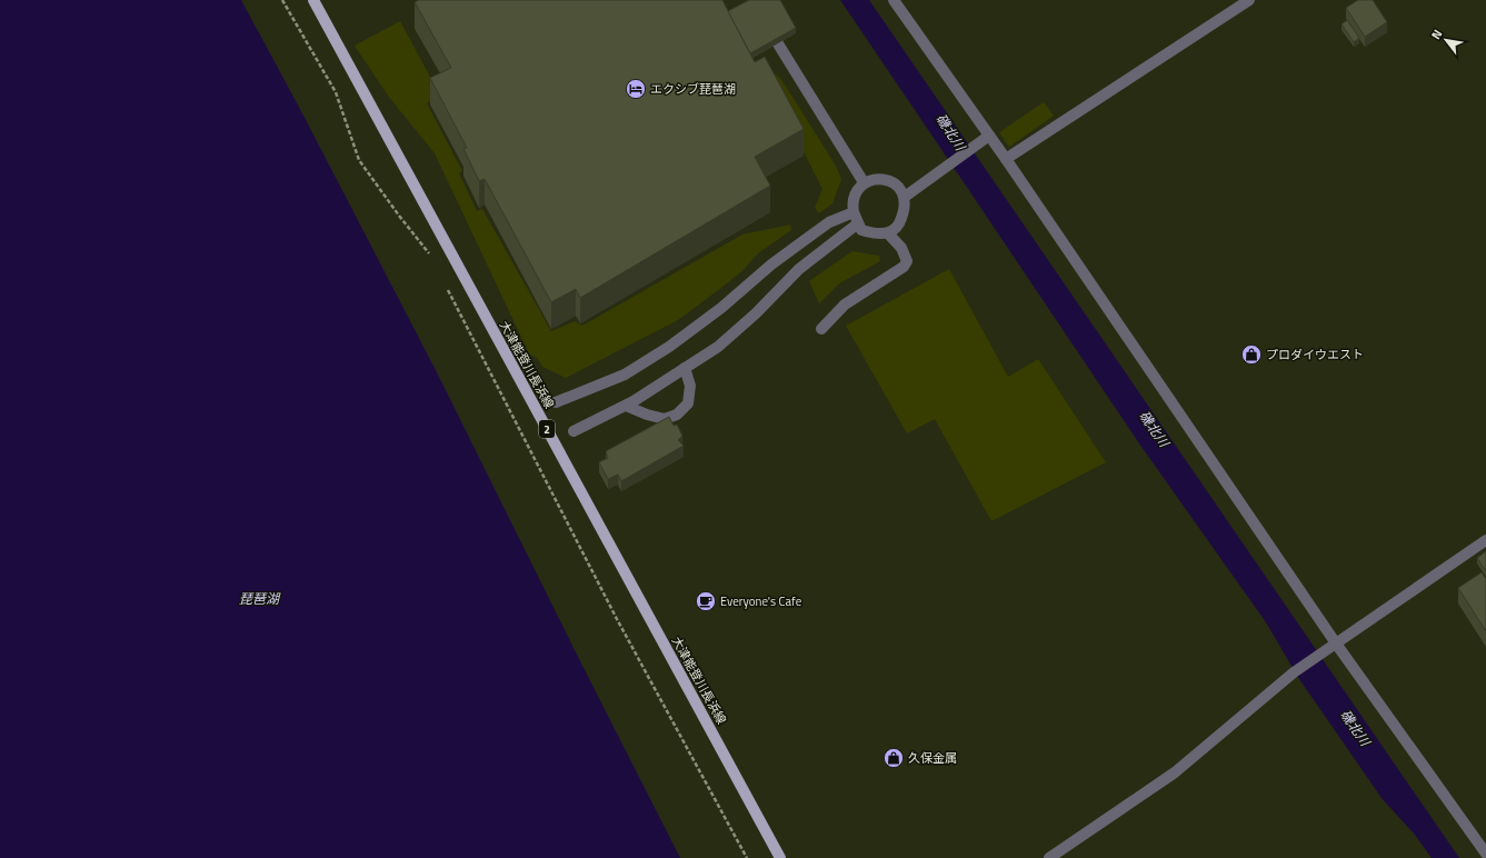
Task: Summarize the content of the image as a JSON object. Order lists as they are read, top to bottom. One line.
{"streets":{"main road":["大津能登川長浜線","2"]},"water":["磯北川","琵琶湖"],"places":{"hotel":["エクシブ琵琶湖"],"shop":["プロダイウエスト","久保金属"],"cafe":["Everyone's Cafe"]},"north":"top left"}
